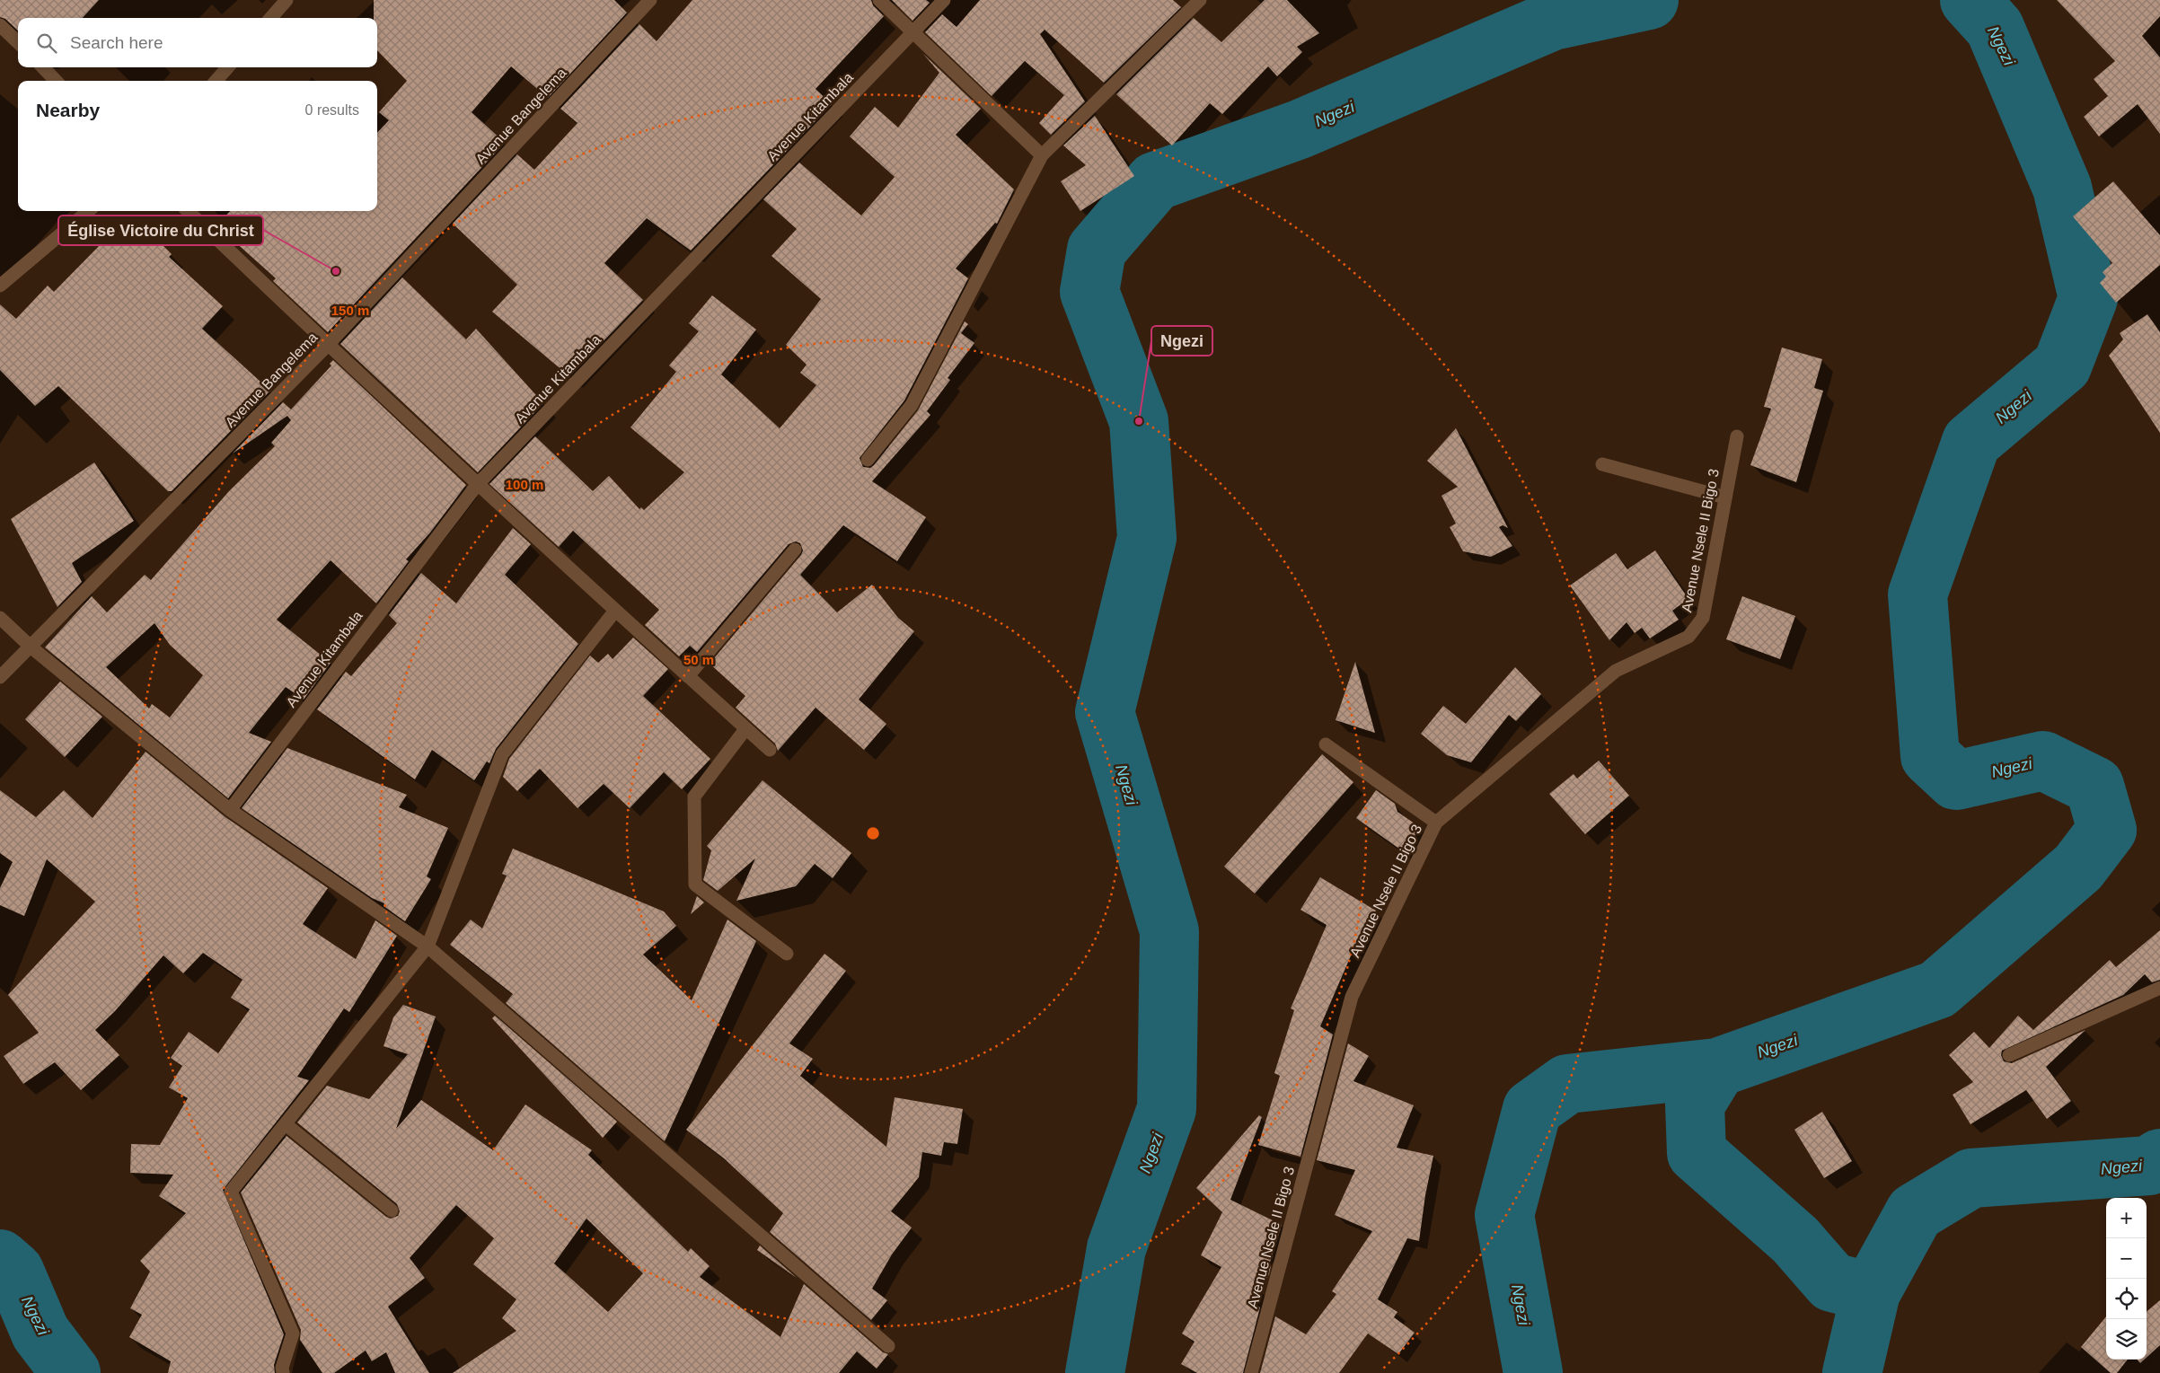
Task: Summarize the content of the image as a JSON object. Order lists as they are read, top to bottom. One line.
{"streets":{"street":["Avenue Bangelema","Avenue Kitambala","Avenue Nsele II Bigo 3"]},"water":["Ngezi"],"places":["Église Victoire du Christ","Ngezi"],"page":{"search":"Search here","heading":["Nearby","0 results"],"map_buttons":["+","−"]},"rings":["150 m","100 m","50 m"]}
